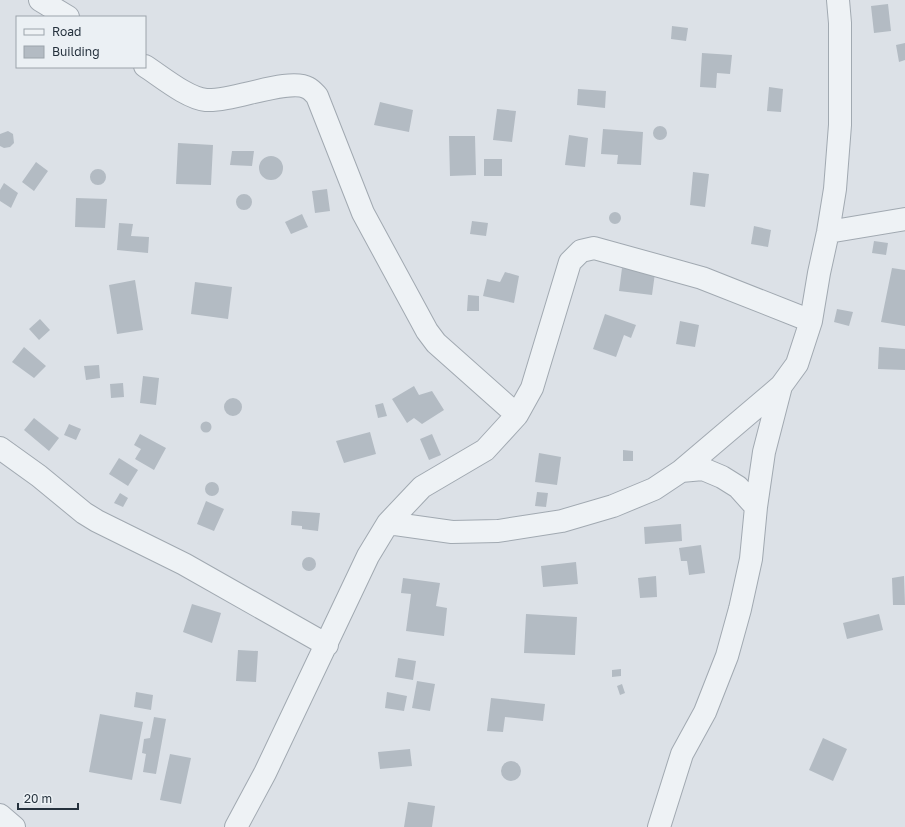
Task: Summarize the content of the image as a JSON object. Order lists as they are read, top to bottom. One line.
{"legend":["Road","Building"],"scale_bar":"20 m"}
